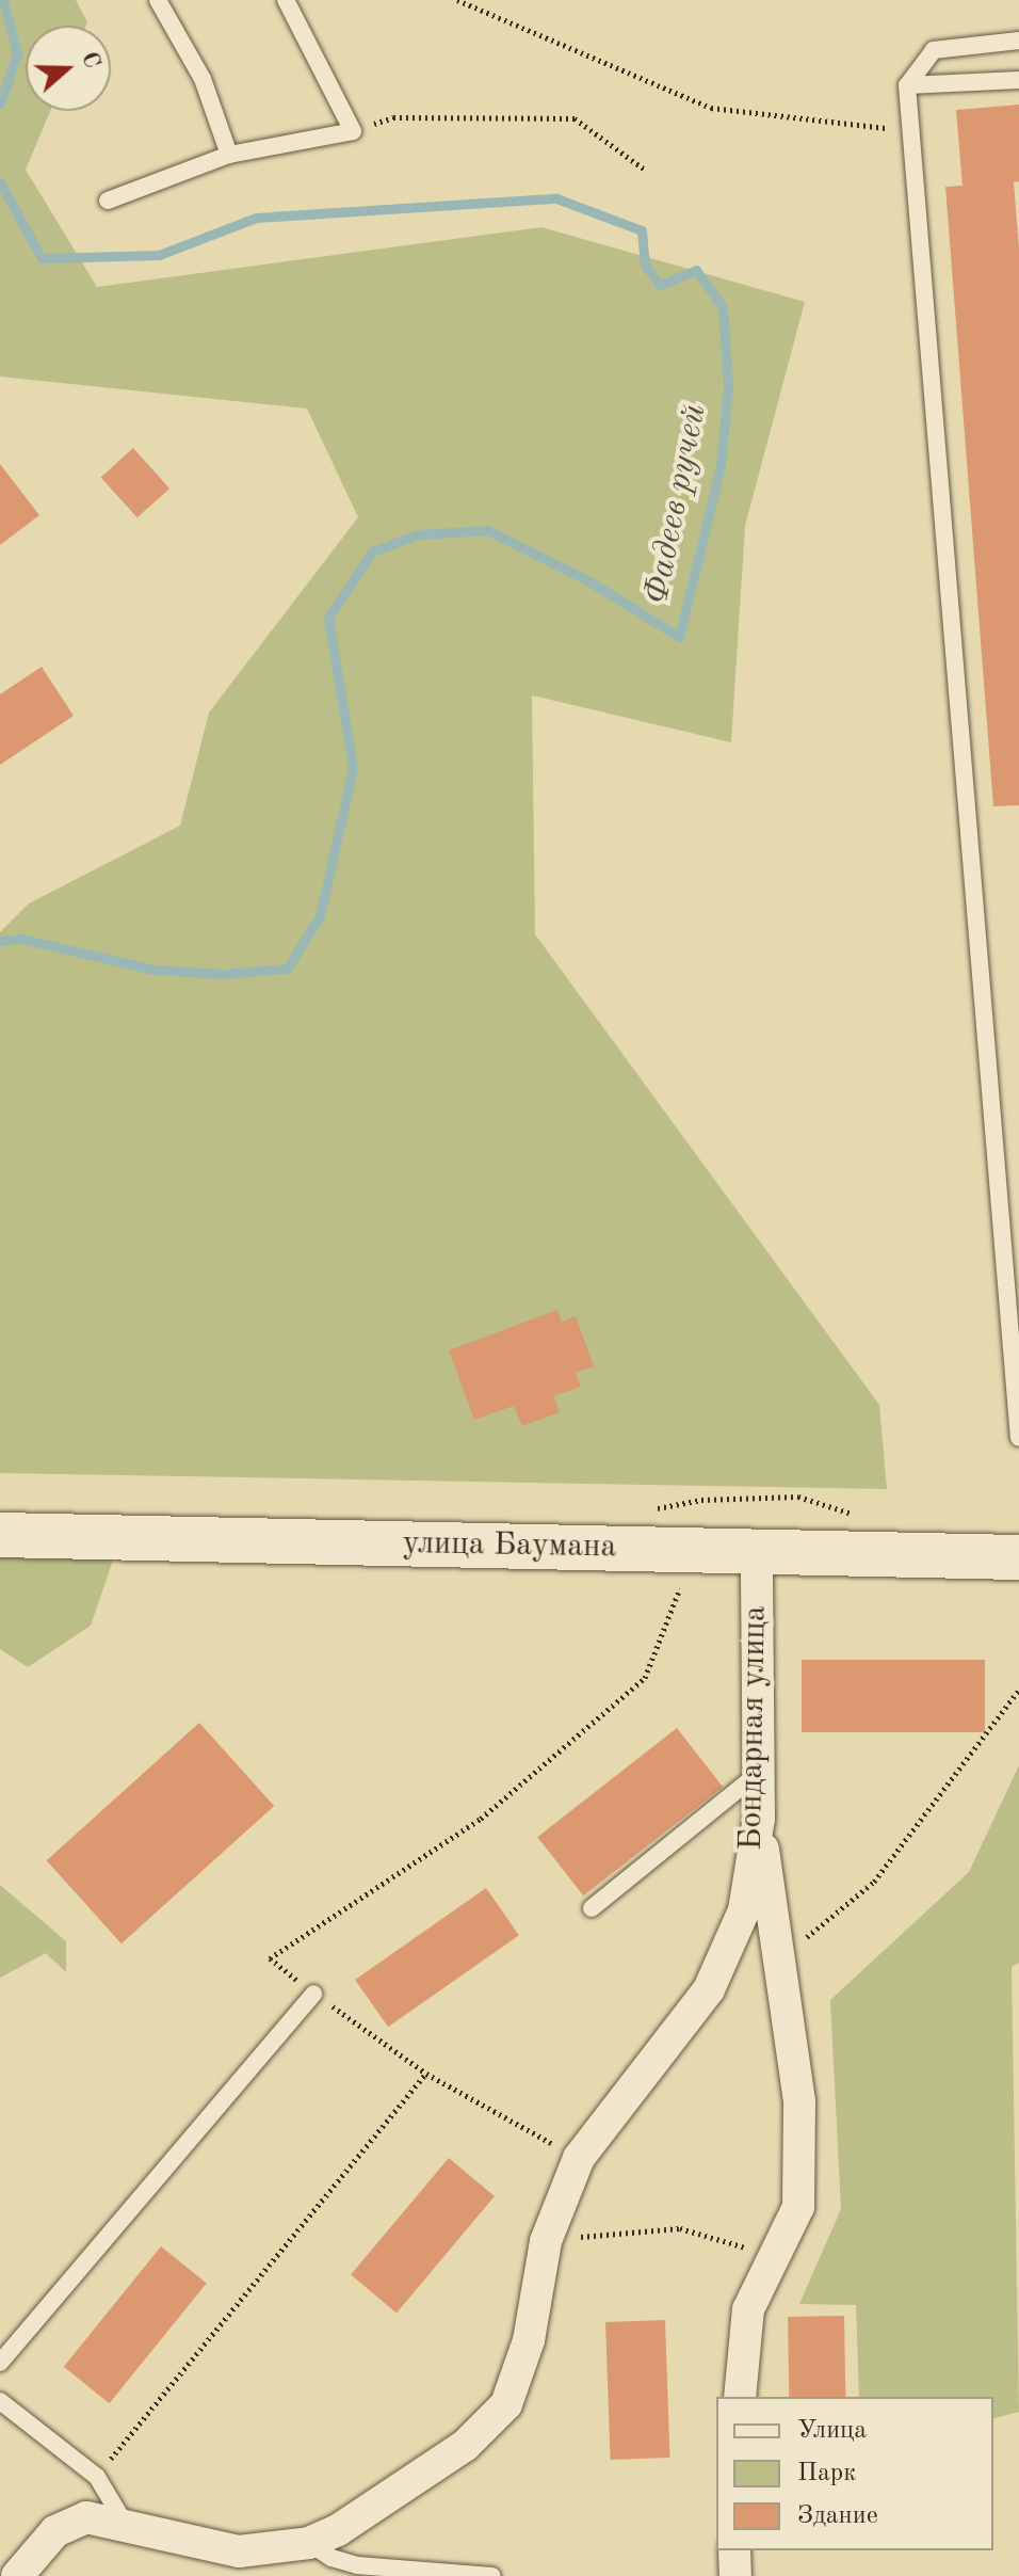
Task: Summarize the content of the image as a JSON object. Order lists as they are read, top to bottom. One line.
{"streets":{"street":["улица Баумана","Бондарная улица"]},"crossings":[["улица Баумана","Бондарная улица"]],"water":["Фадеев ручей"],"legend":["Улица","Парк","Здание"],"north":"right"}
